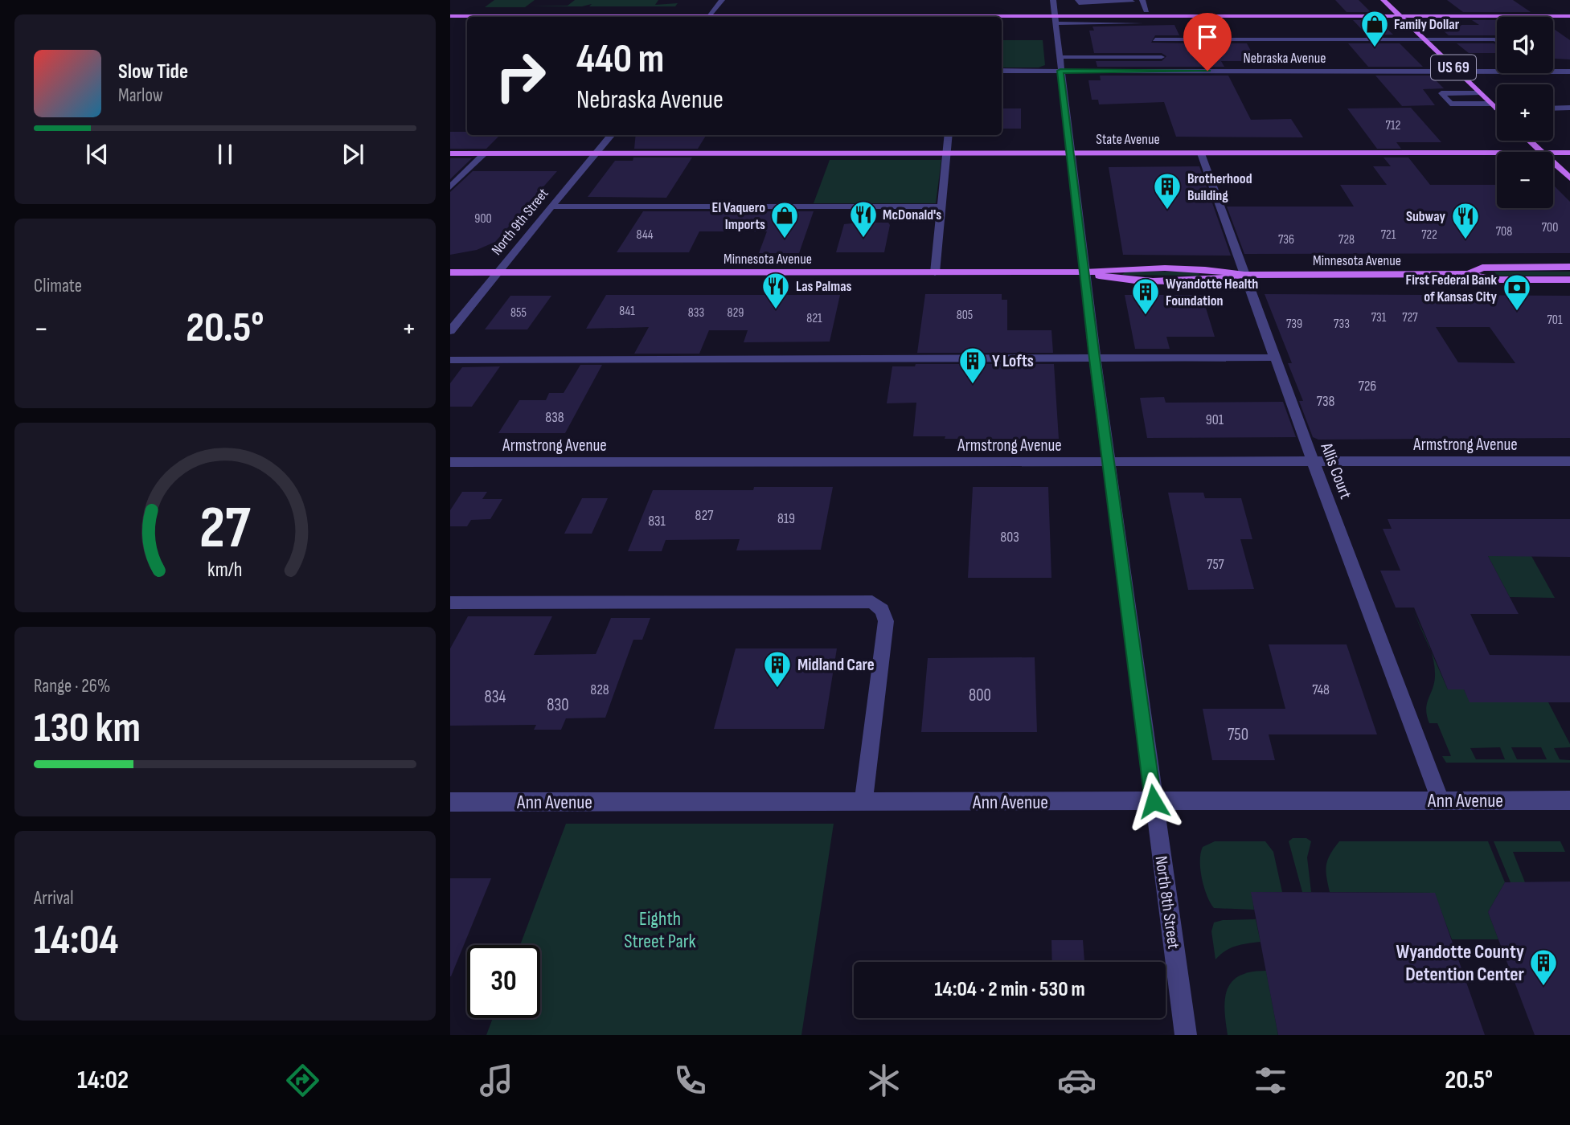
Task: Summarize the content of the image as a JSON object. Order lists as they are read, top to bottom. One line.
{"streets":{"main road":["US 69","State Avenue","Minnesota Avenue"],"street":["Nebraska Avenue","North 9th Street","Armstrong Avenue","Allis Court","Ann Avenue","North 8th Street"]},"crossings":[["Nebraska Avenue","US 69"],["Nebraska Avenue","North 8th Street"],["State Avenue","North 9th Street"],["State Avenue","Allis Court"],["State Avenue","North 8th Street"],["North 9th Street","Minnesota Avenue"],["Minnesota Avenue","Allis Court"],["Minnesota Avenue","North 8th Street"],["Armstrong Avenue","Allis Court"],["Armstrong Avenue","North 8th Street"],["Allis Court","Ann Avenue"],["Ann Avenue","North 8th Street"]],"parks":["Eighth Street Park"],"places":{"shop":["Family Dollar","El Vaquero Imports"],"building":["Brotherhood Building","Wyandotte Health Foundation","Y Lofts","Midland Care","Wyandotte County Detention Center"],"restaurant":["McDonald's","Subway","Las Palmas"],"bank":["First Federal Bank of Kansas City"]},"house_numbers":["712","900","700","708","844","721","722","736","728","841","855","833","829","805","731","727","821","701","739","733","726","738","838","901","827","819","831","803","757","828","748","800","834","830","750"],"page":{"map_buttons":["+","−"],"turn":["440 m","Nebraska Avenue"],"song":["Slow Tide","Marlow"],"tile":["Climate",["Range · 26%","130 km"],["Arrival","14:04"]],"heat":["−","20.5°","+"],"limit":"30","trip":"14:04 · 2 min · 530 m","tabs":["14:02","20.5°"],"gauge":["27","km/h"]}}
